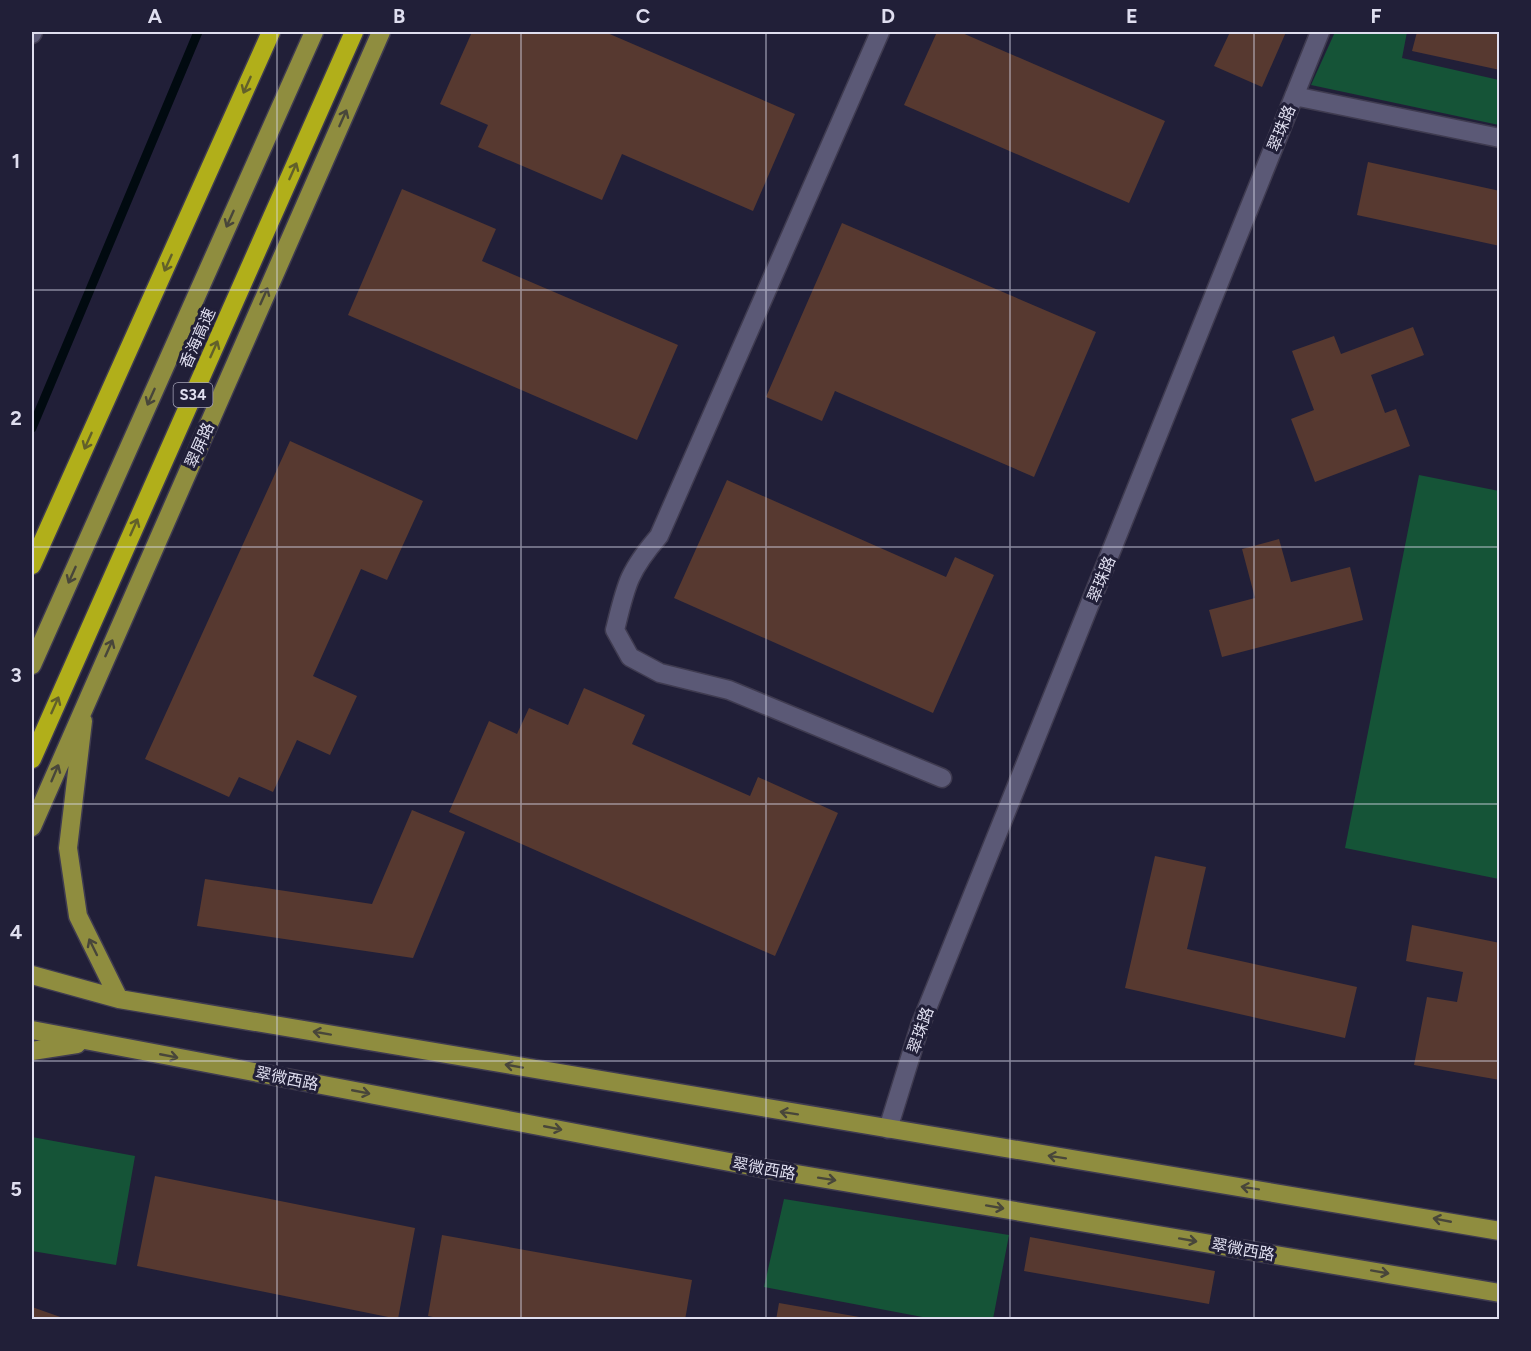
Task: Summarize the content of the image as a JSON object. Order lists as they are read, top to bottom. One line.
{"streets":{"highway":["香海高速","S34"],"main road":["翠屏路","翠微西路"],"street":["翠珠路"]},"grid":{"columns":["A","B","C","D","E","F"],"rows":["1","2","3","4","5"]}}
